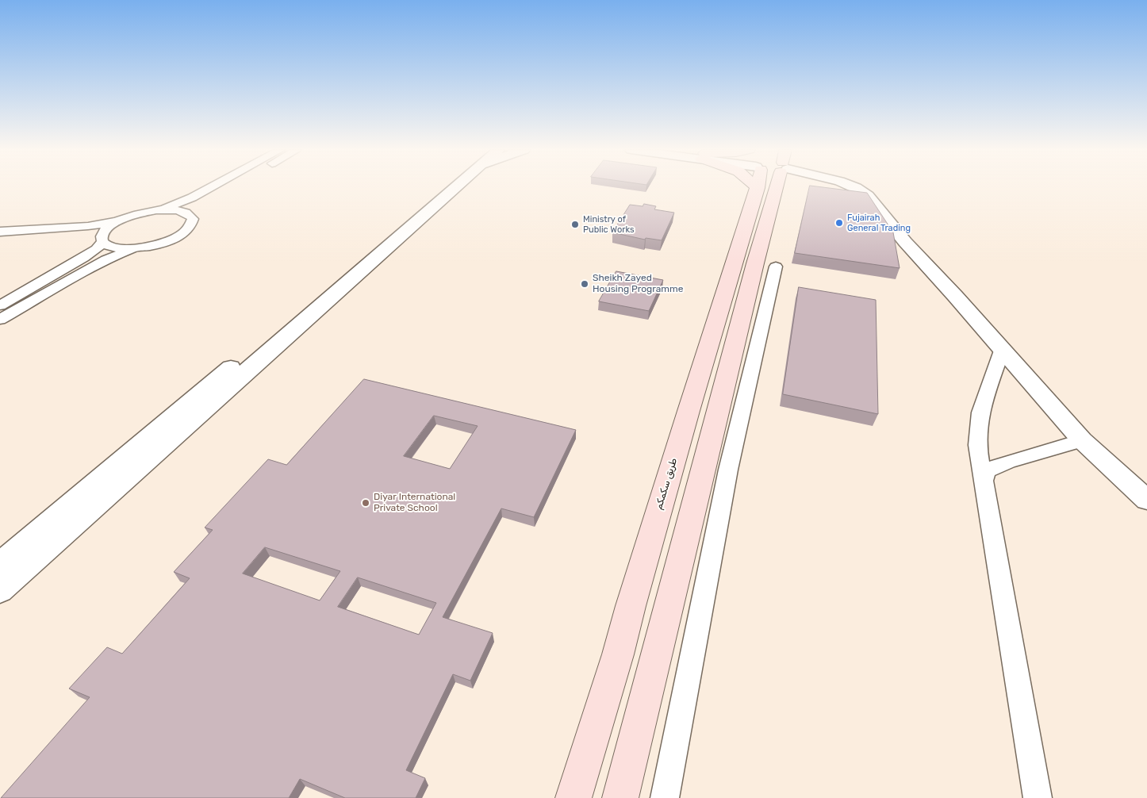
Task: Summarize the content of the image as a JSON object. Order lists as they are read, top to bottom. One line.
{"streets":{"main road":["طريق سكمكم"]},"places":["Fujairah General Trading","Ministry of Public Works","Sheikh Zayed Housing Programme","Diyar International Private School"]}
